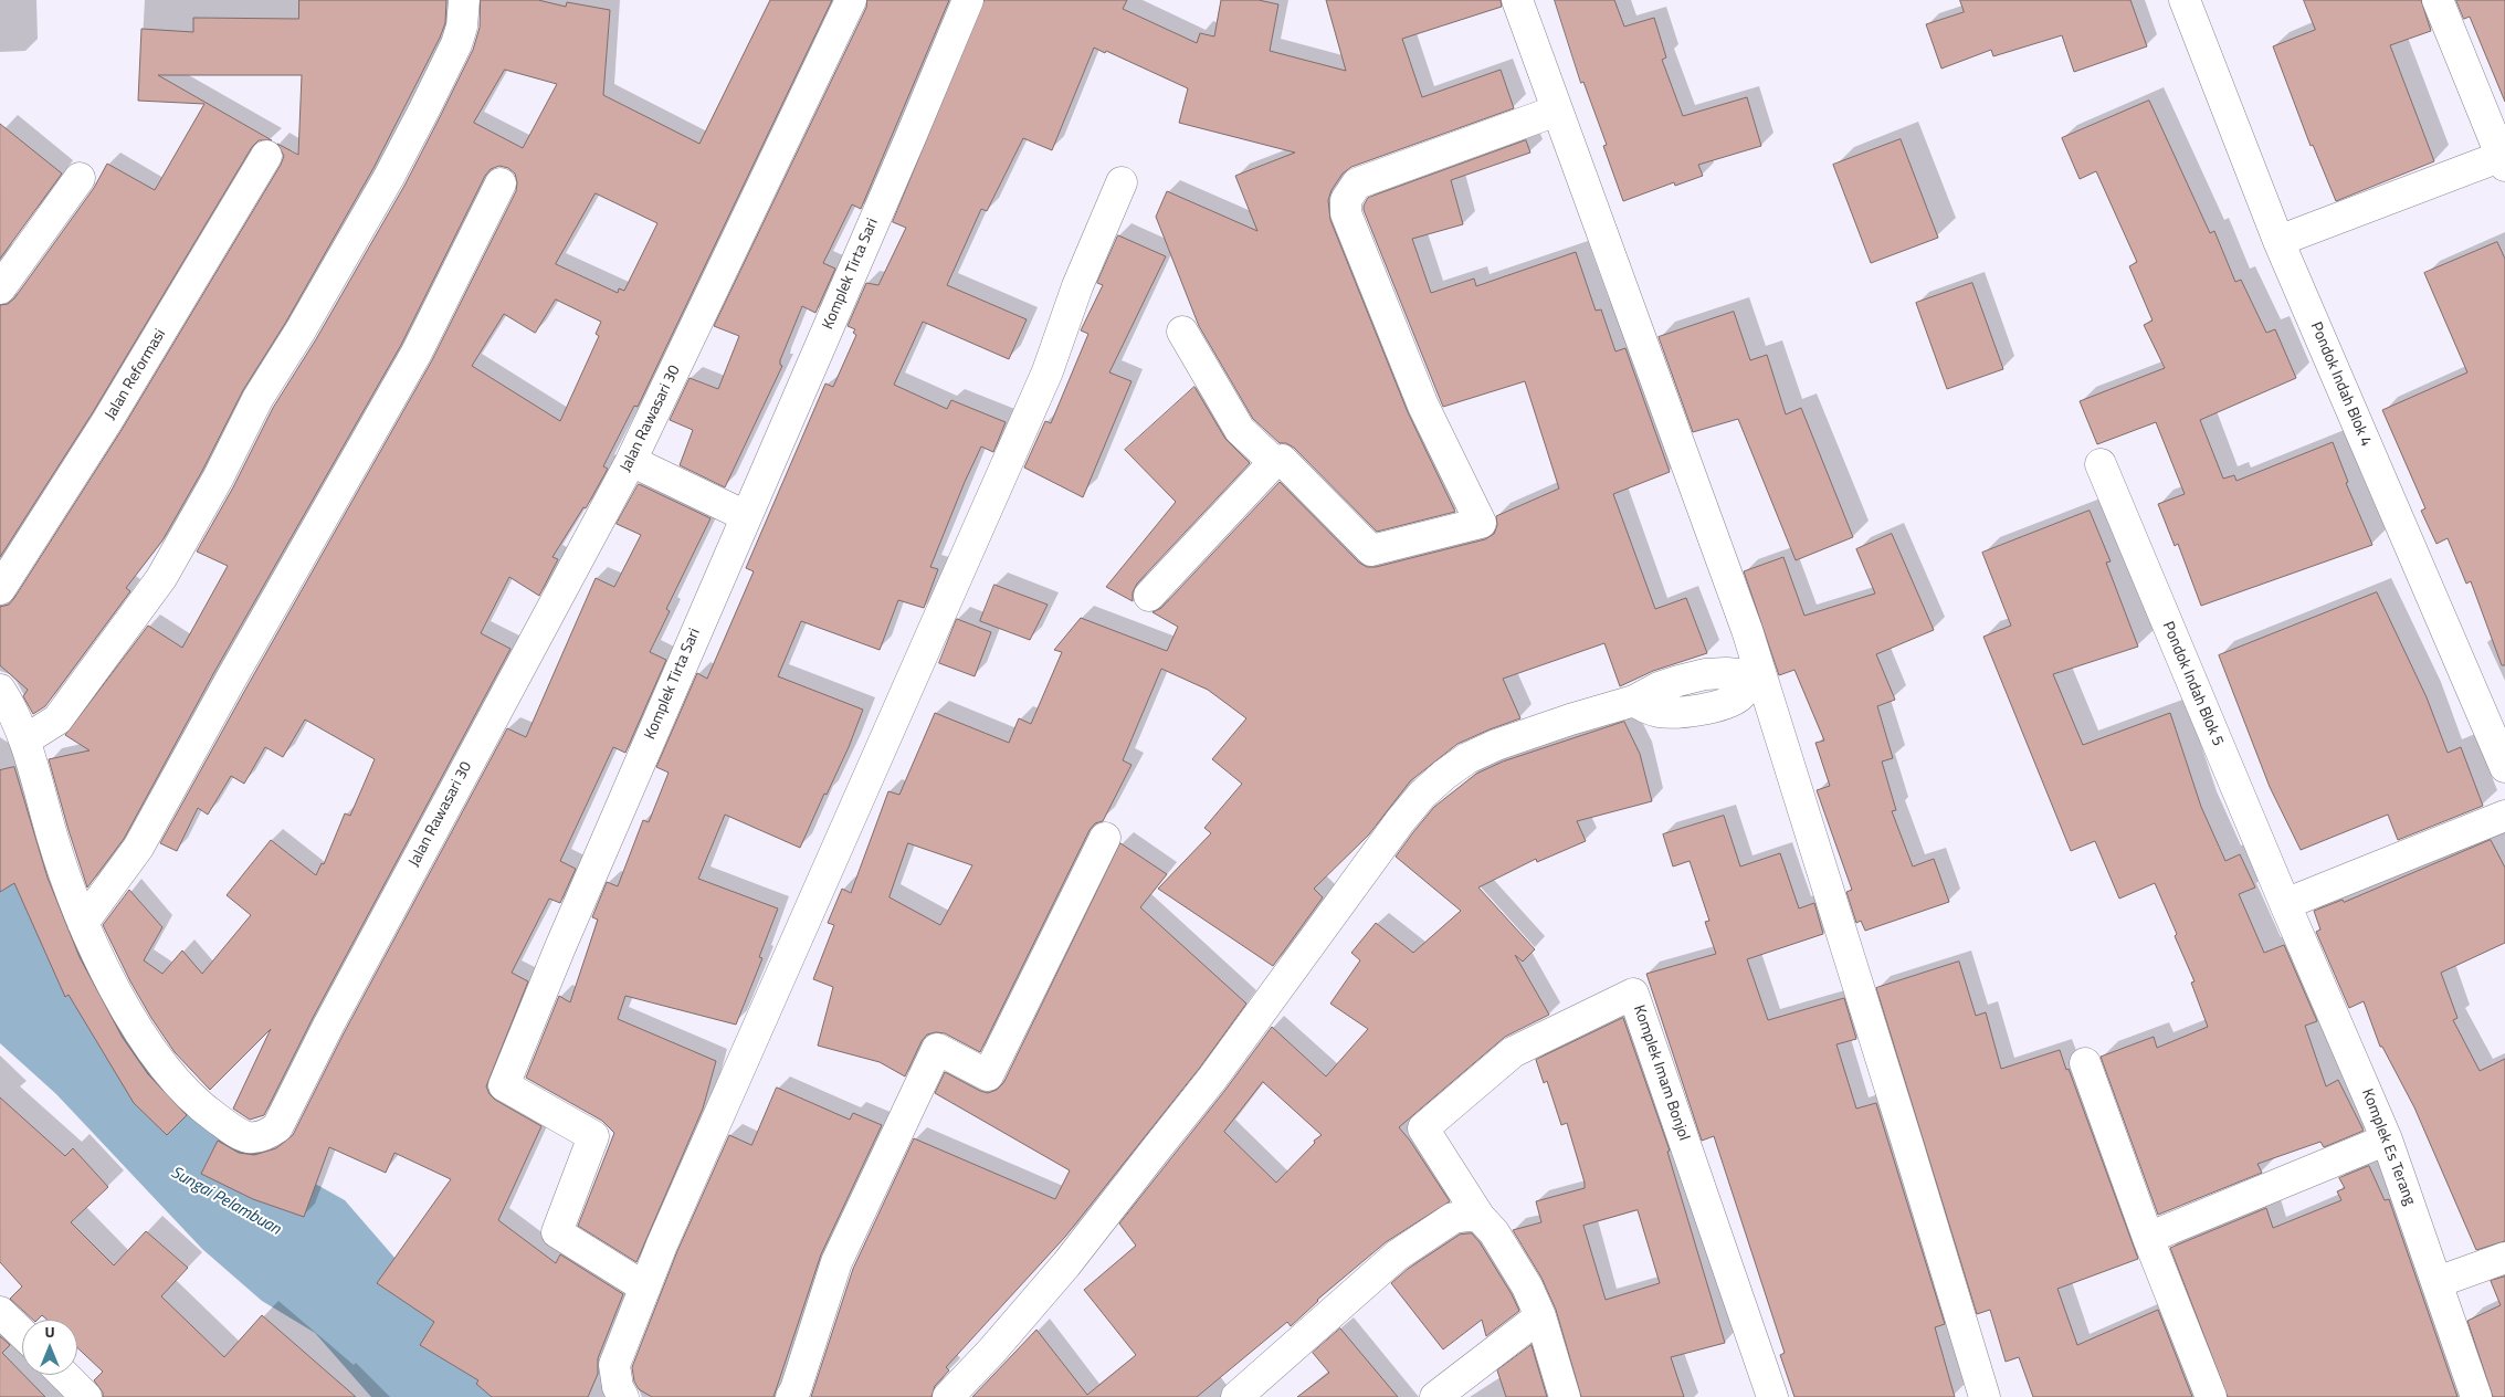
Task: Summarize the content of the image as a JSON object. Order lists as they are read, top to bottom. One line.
{"streets":{"street":["Komplek Tirta Sari","Jalan Reformasi","Pondok Indah Blok 4","Jalan Rawasari 30","Pondok Indah Blok 5","Komplek Imam Bonjol","Komplek Es Terang"]},"crossings":[["Pondok Indah Blok 5","Komplek Es Terang"]],"water":["Sungai Pelambuan"],"north":"top"}
